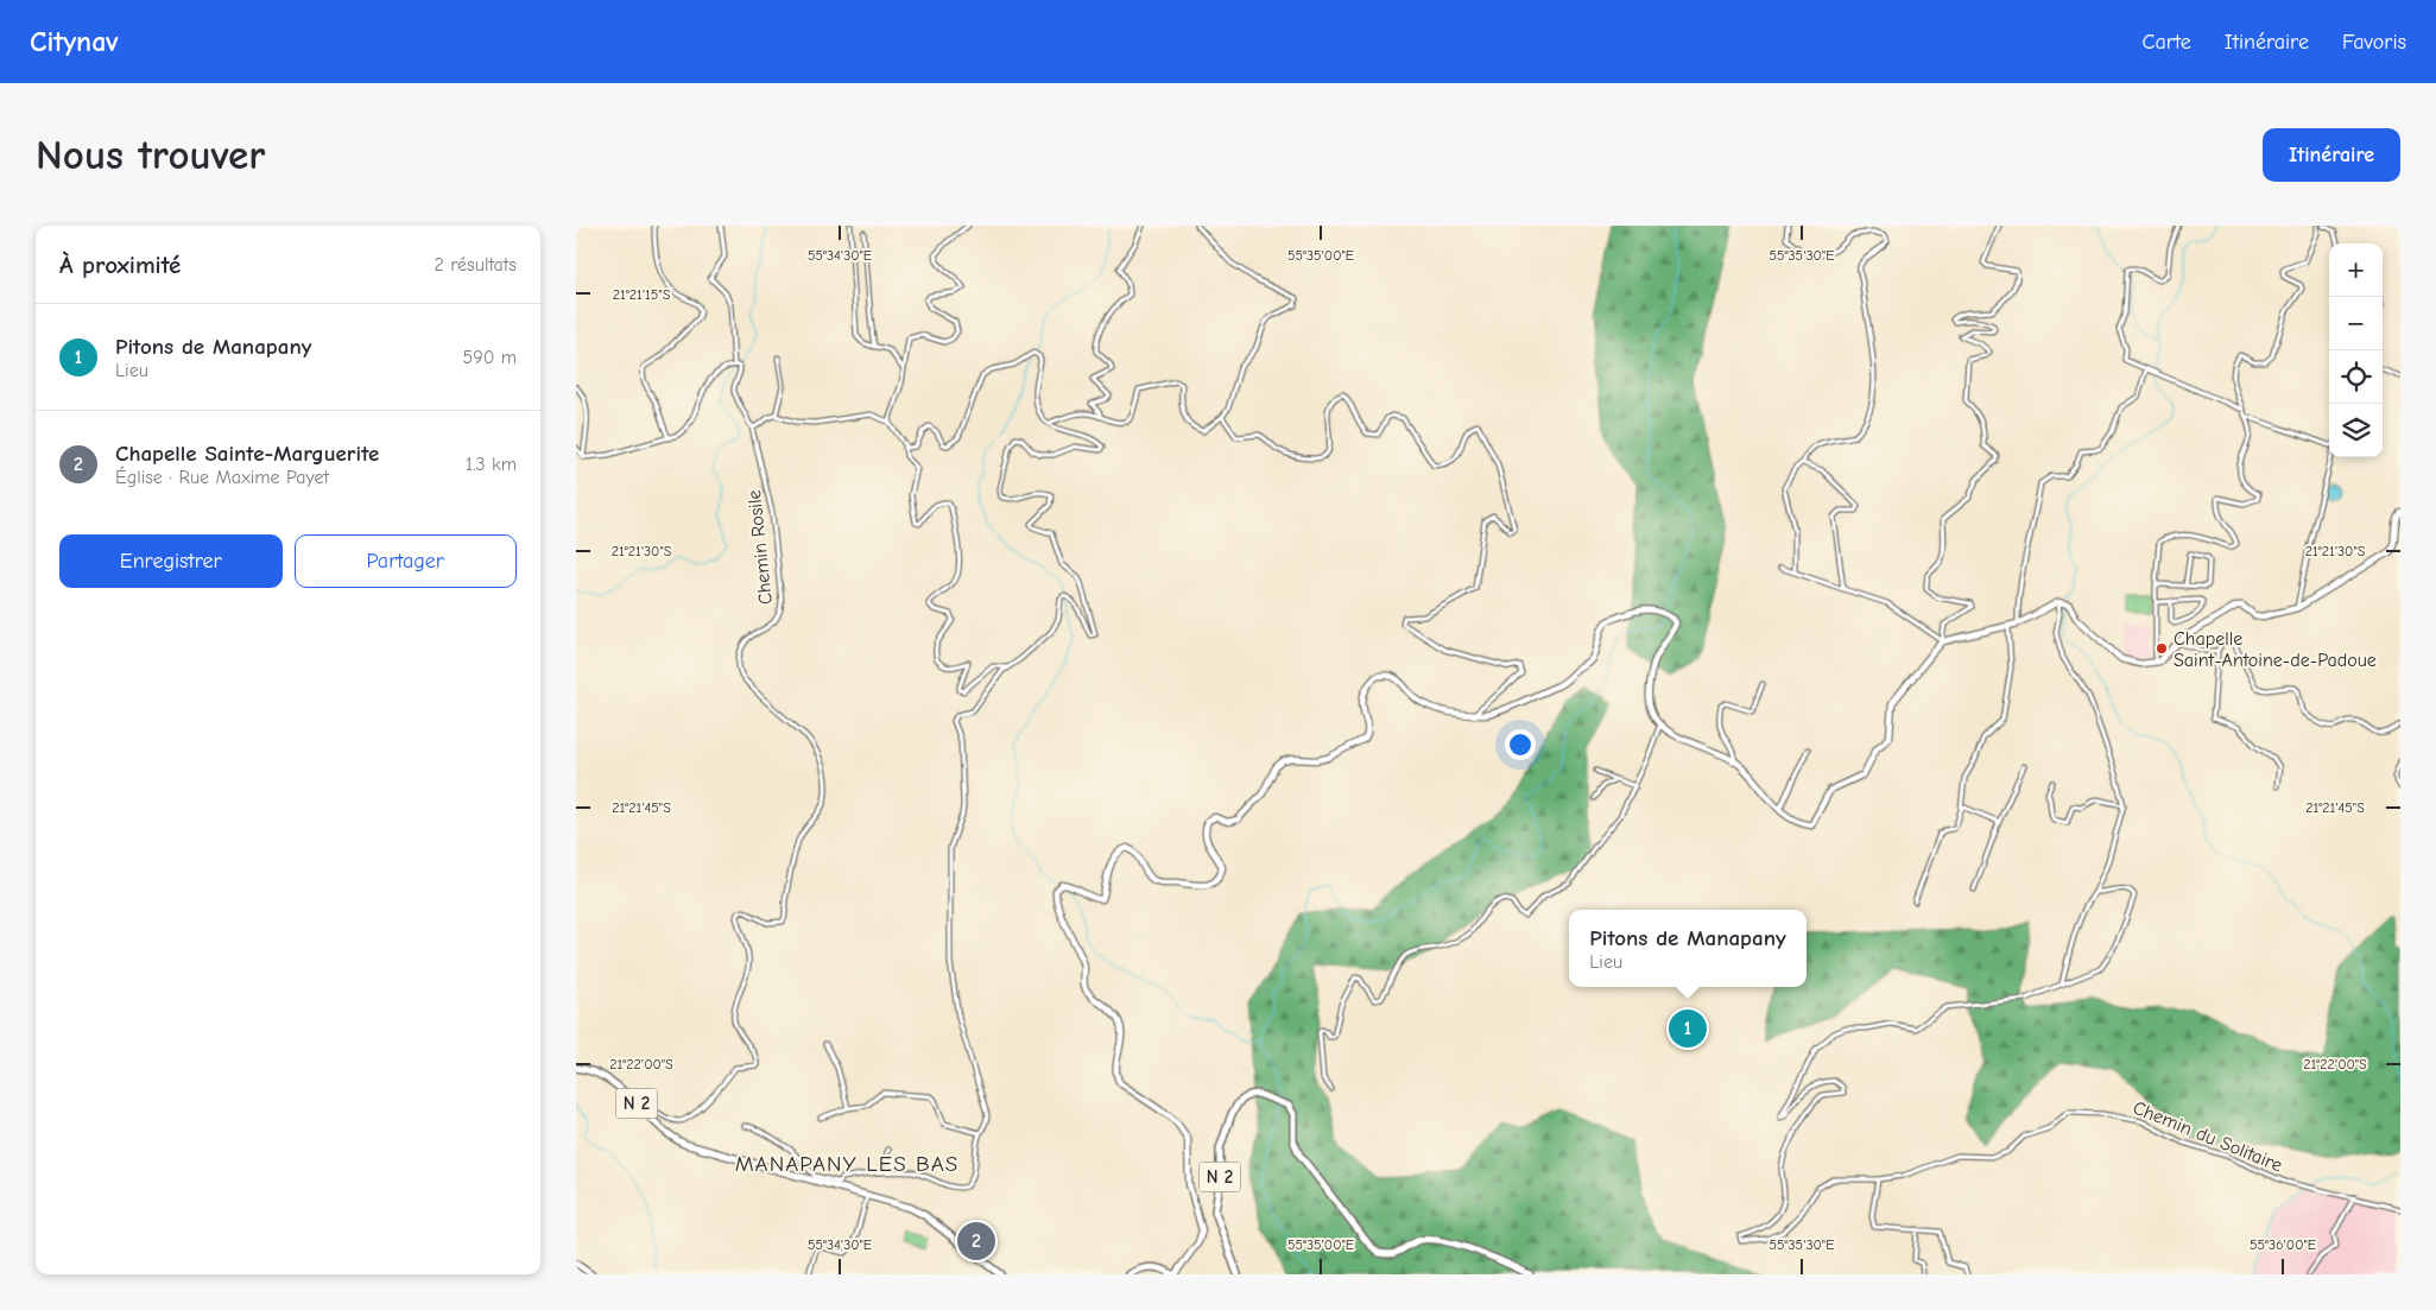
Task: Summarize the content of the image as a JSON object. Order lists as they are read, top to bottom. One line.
{"streets":{"main road":["N 2"],"street":["Chemin Rosile","Chemin du Solitaire"]},"crossings":[["Chemin Rosile","N 2"]],"districts":["MANAPANY LES BAS"],"places":["Chapelle Saint-Antoine-de-Padoue"],"page":{"header":"Citynav","nav":["Carte","Itinéraire","Favoris"],"buttons":["Itinéraire",["Enregistrer","Partager"]],"title":"Nous trouver","heading":["À proximité","2 résultats"],"map_buttons":["+","−"],"list":[{"mark":"1","name":"Pitons de Manapany","note":"Lieu","value":"590 m"},{"mark":"2","name":"Chapelle Sainte-Marguerite","note":"Église · Rue Maxime Payet","value":"1.3 km"}],"popup":["Pitons de Manapany","Lieu"],"pins":["1","2"]},"coordinates":["55°34'30\"E","55°35'00\"E","55°35'30\"E","21°21'15\"S","21°21'30\"S","21°21'45\"S","21°22'00\"S","55°36'00\"E"]}
